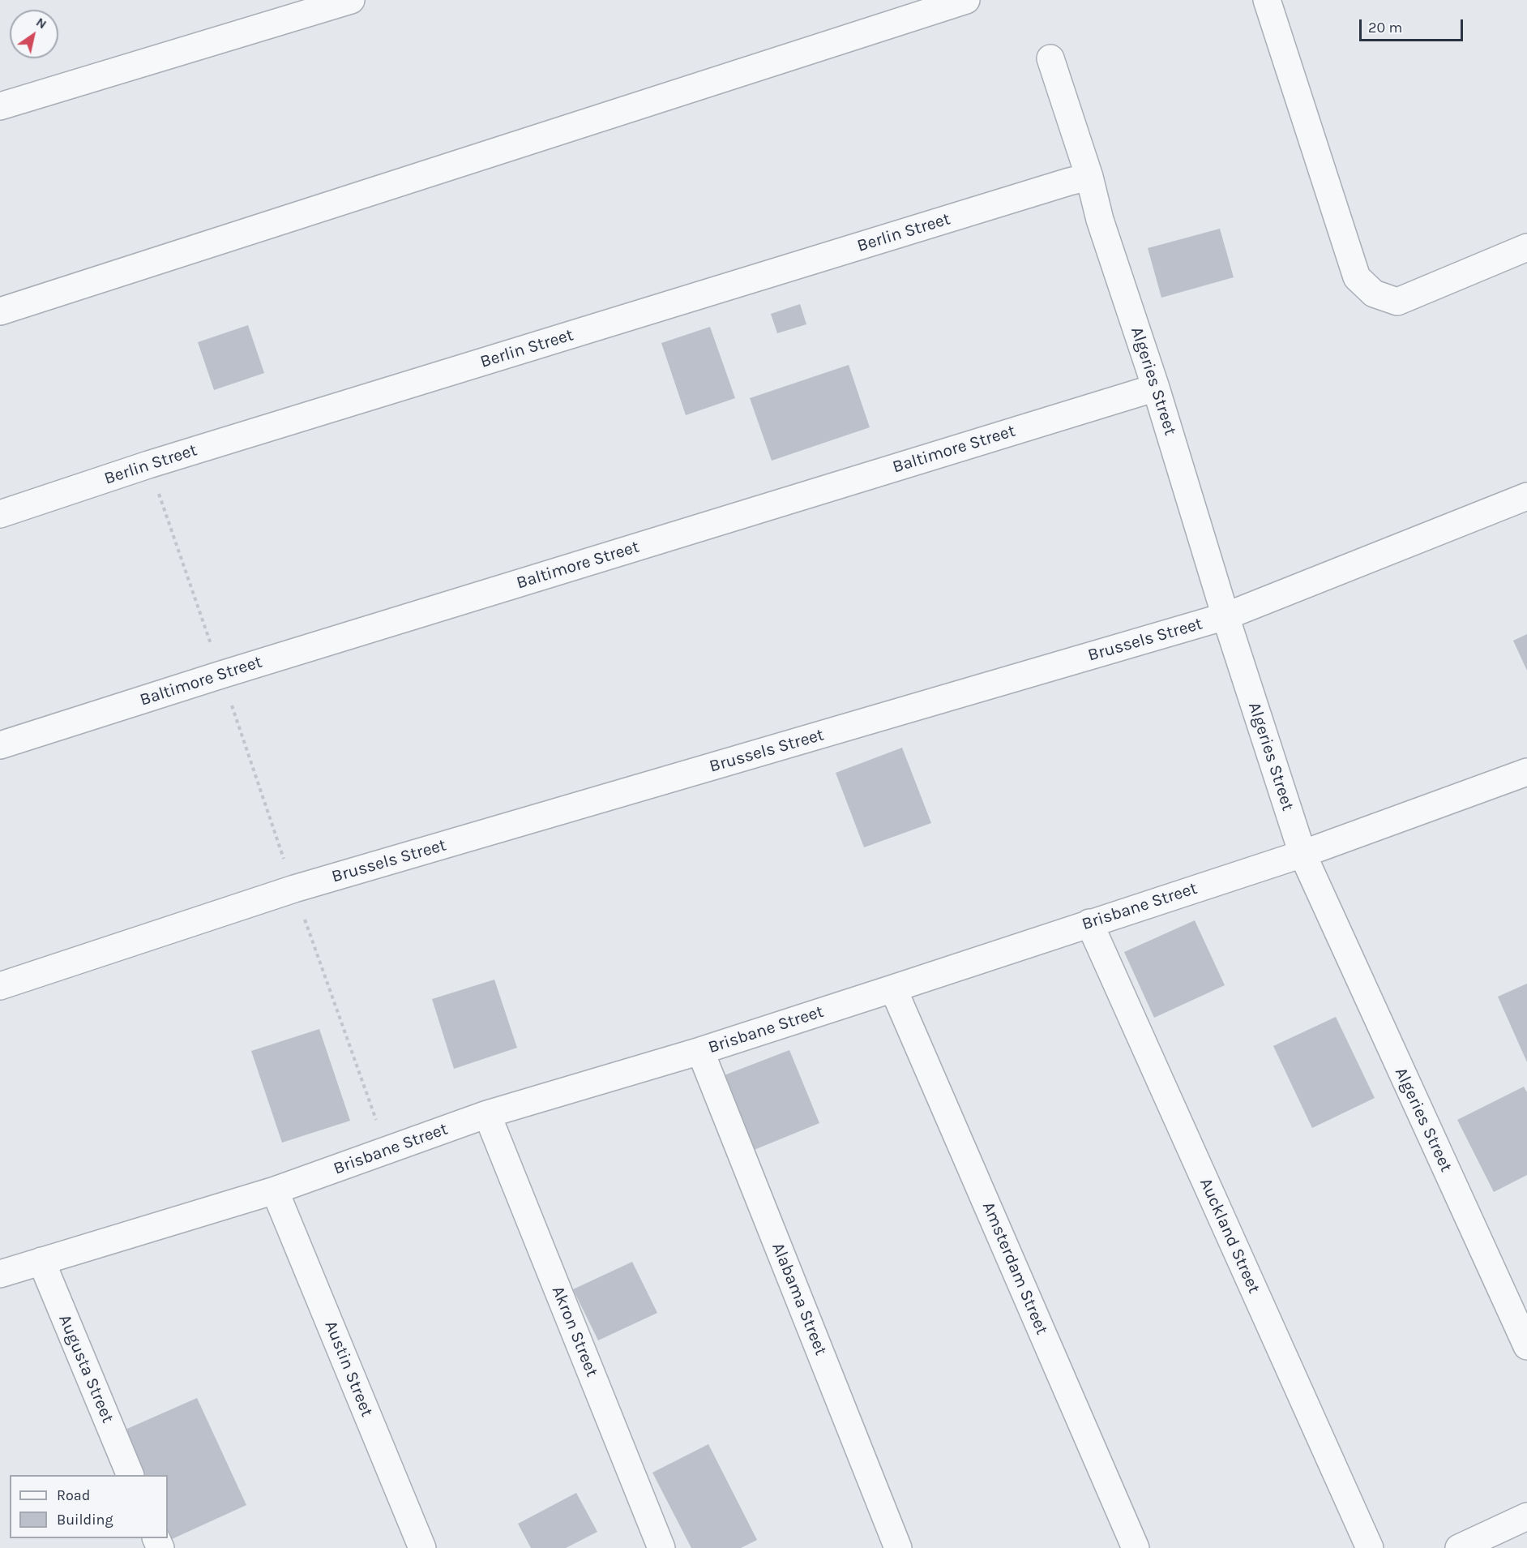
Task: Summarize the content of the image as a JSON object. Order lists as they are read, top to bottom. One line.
{"streets":{"street":["Berlin Street","Algeries Street","Baltimore Street","Brussels Street","Brisbane Street","Auckland Street","Amsterdam Street","Alabama Street","Akron Street","Augusta Street","Austin Street"]},"crossings":[["Berlin Street","Algeries Street"],["Algeries Street","Baltimore Street"],["Algeries Street","Brussels Street"],["Algeries Street","Brisbane Street"],["Brisbane Street","Auckland Street"],["Brisbane Street","Amsterdam Street"],["Brisbane Street","Alabama Street"],["Brisbane Street","Akron Street"],["Brisbane Street","Augusta Street"],["Brisbane Street","Austin Street"]],"legend":["Road","Building"],"scale_bar":"20 m","north":"top right"}
